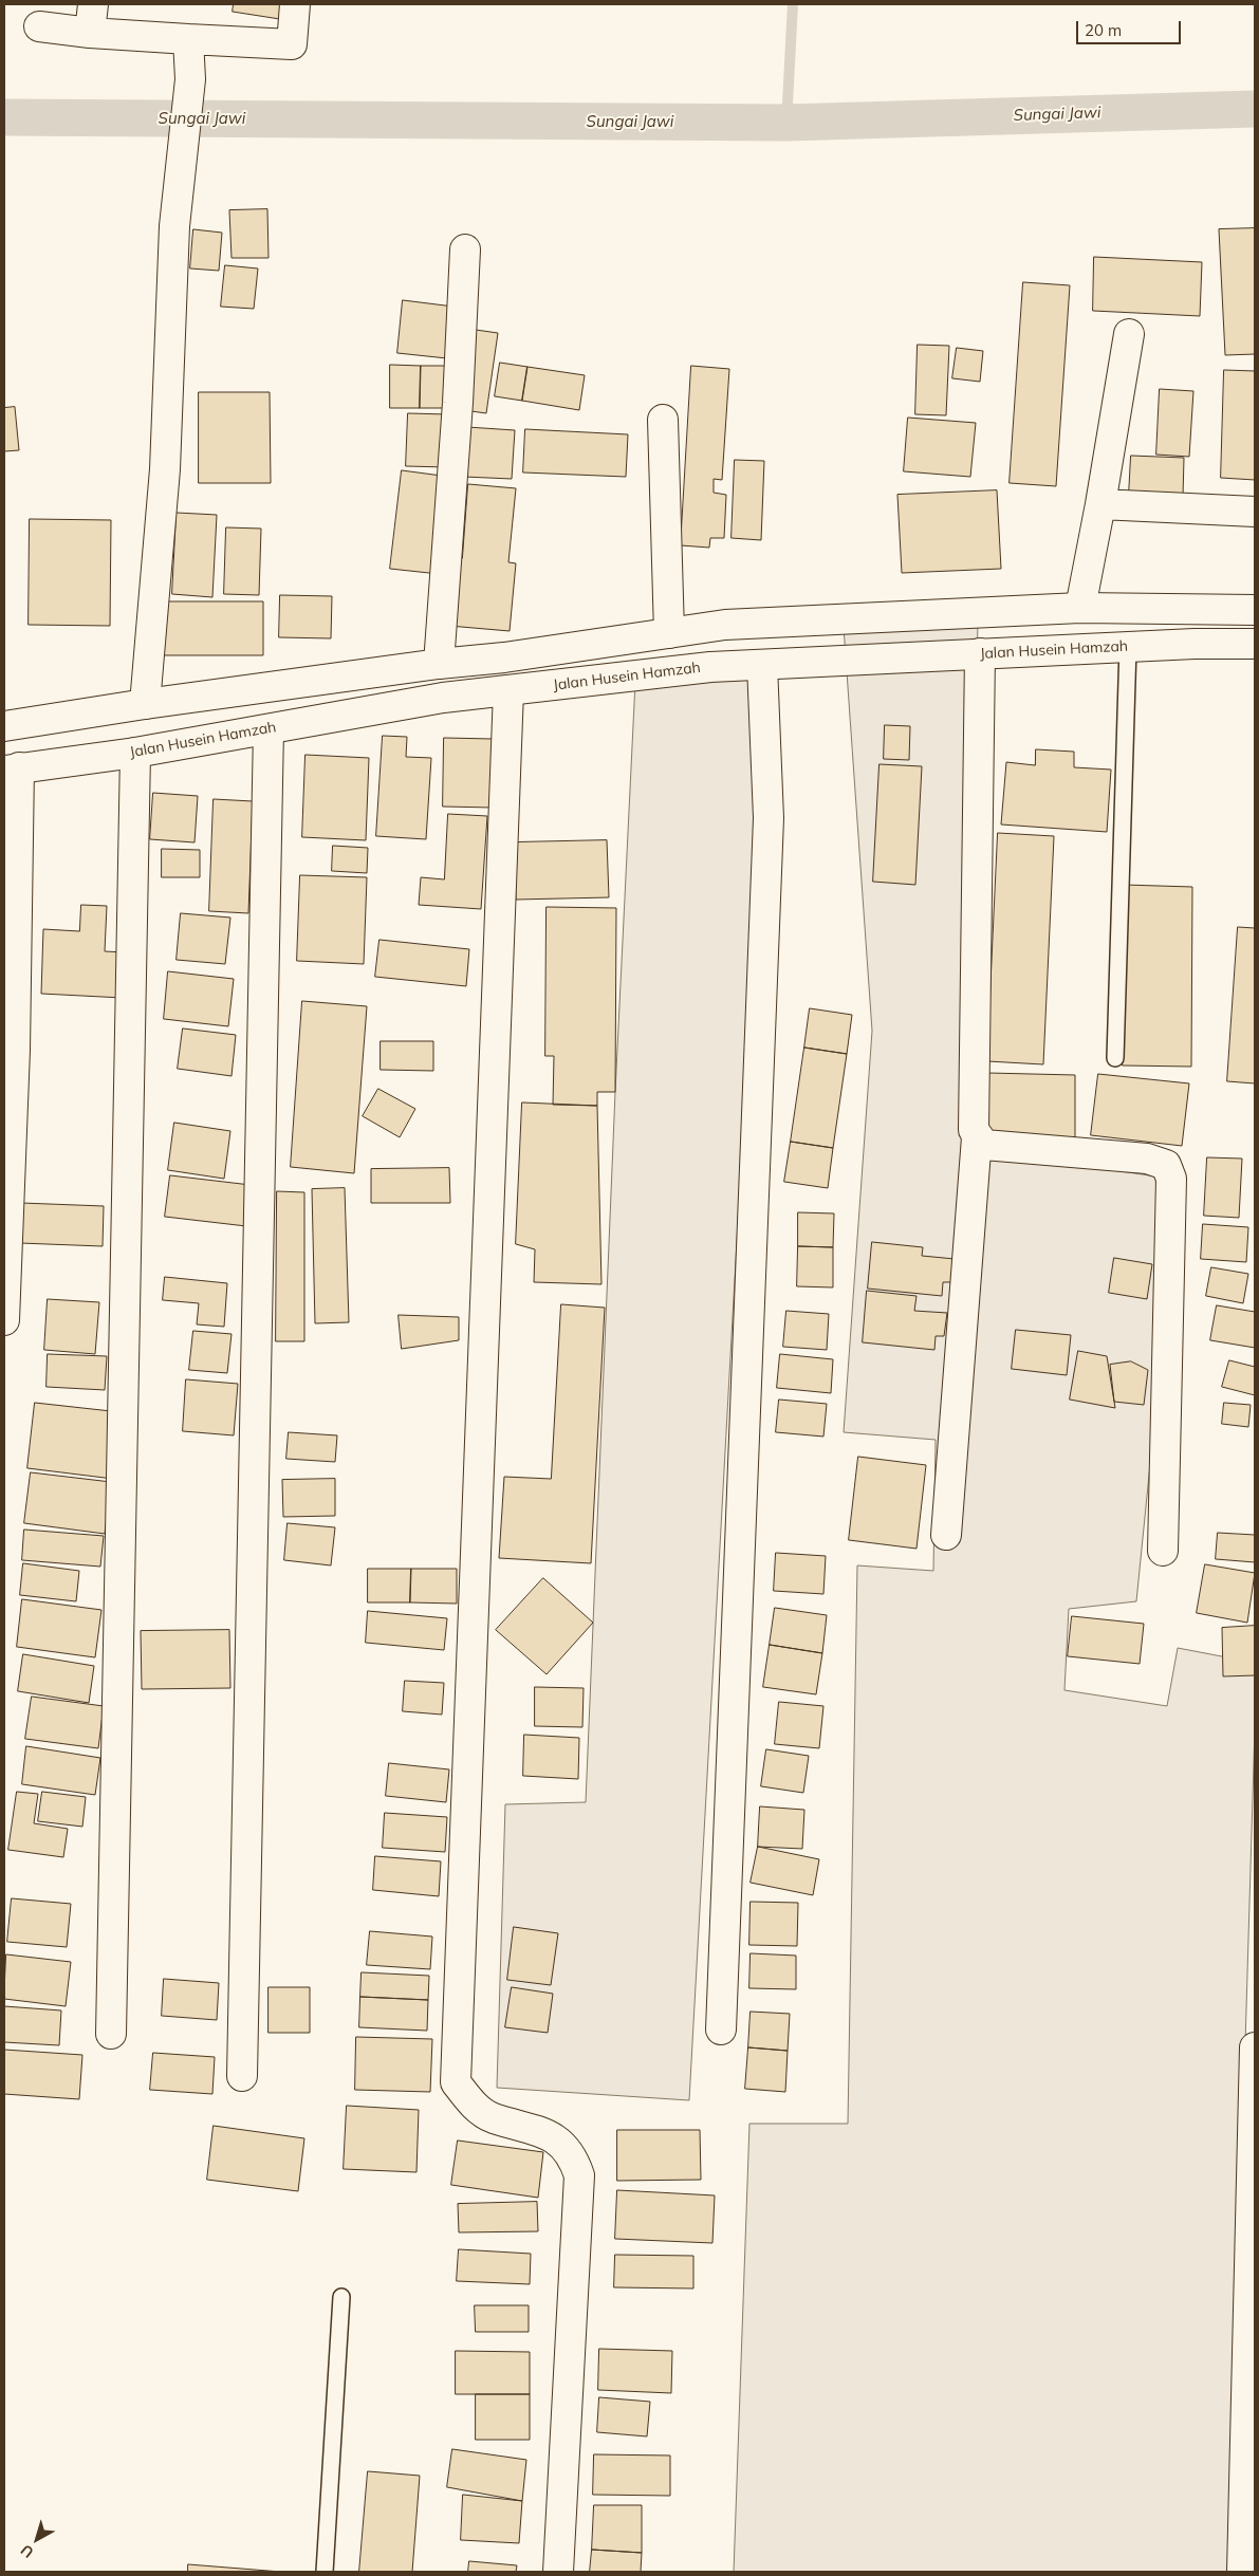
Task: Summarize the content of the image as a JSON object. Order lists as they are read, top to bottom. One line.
{"streets":{"street":["Jalan Husein Hamzah"]},"water":["Sungai Jawi"],"scale_bar":"20 m","north":"bottom left"}
